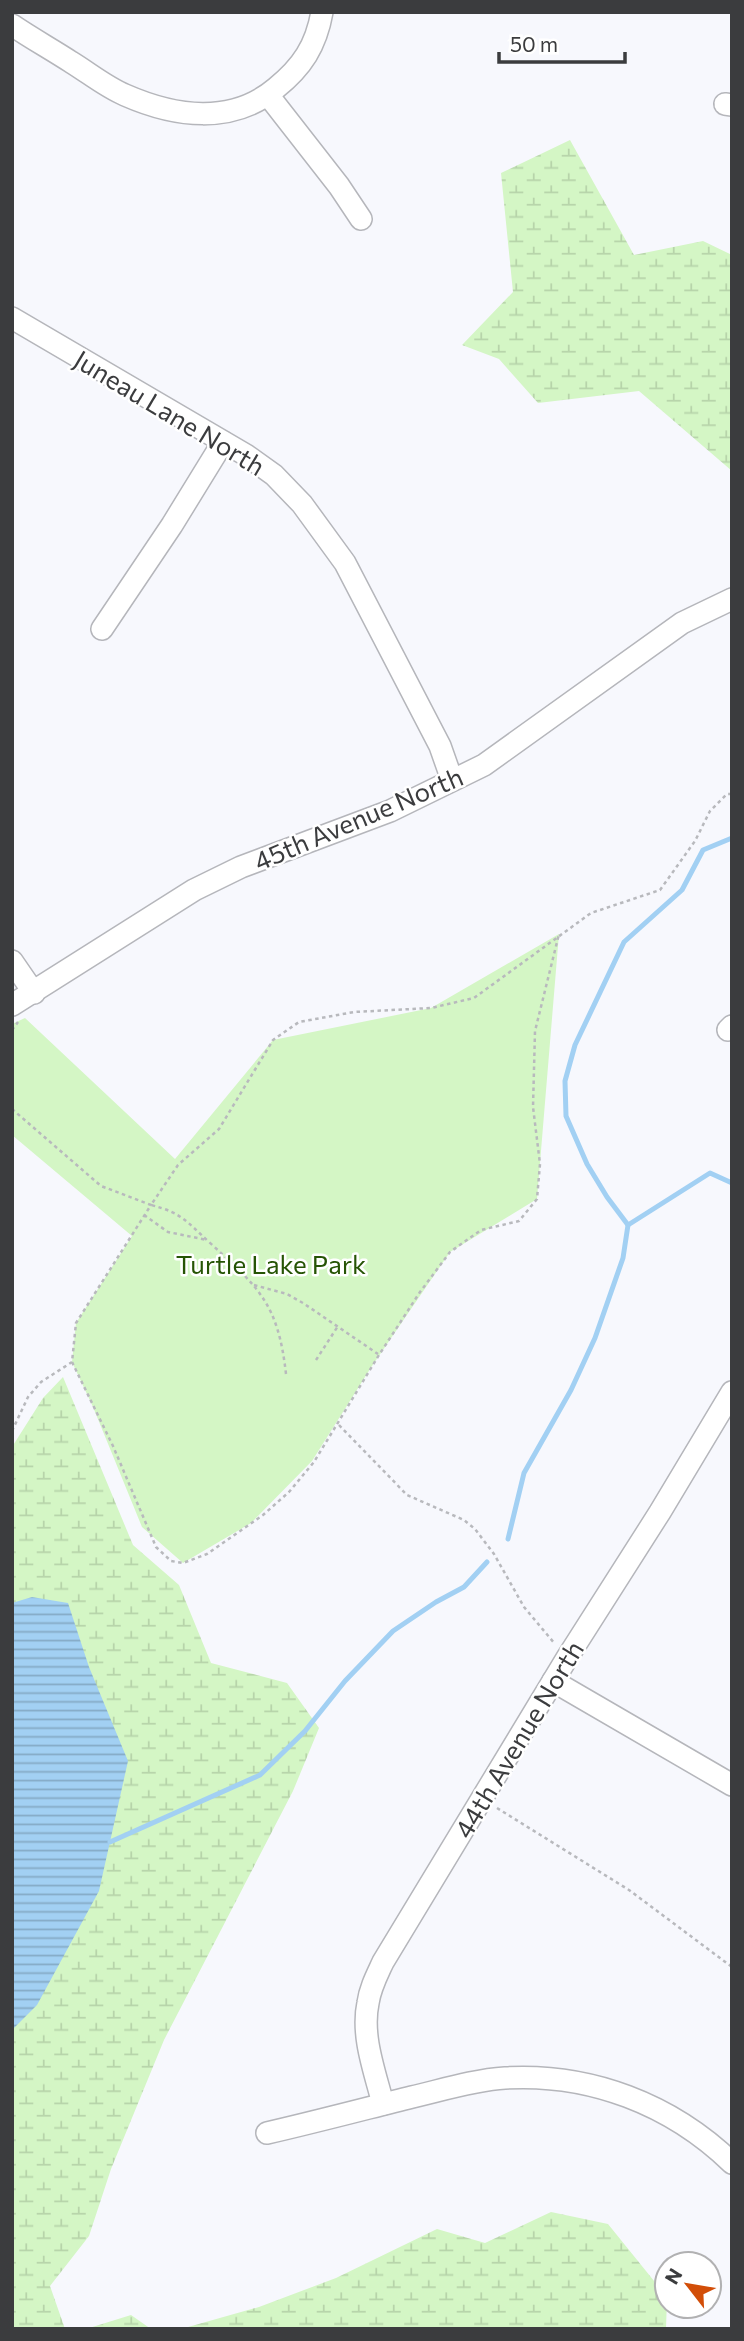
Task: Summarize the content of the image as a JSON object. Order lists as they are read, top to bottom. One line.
{"streets":{"street":["Juneau Lane North","45th Avenue North","44th Avenue North"]},"crossings":[["Juneau Lane North","45th Avenue North"]],"parks":["Turtle Lake Park"],"scale_bar":"50 m","north":"top left"}
